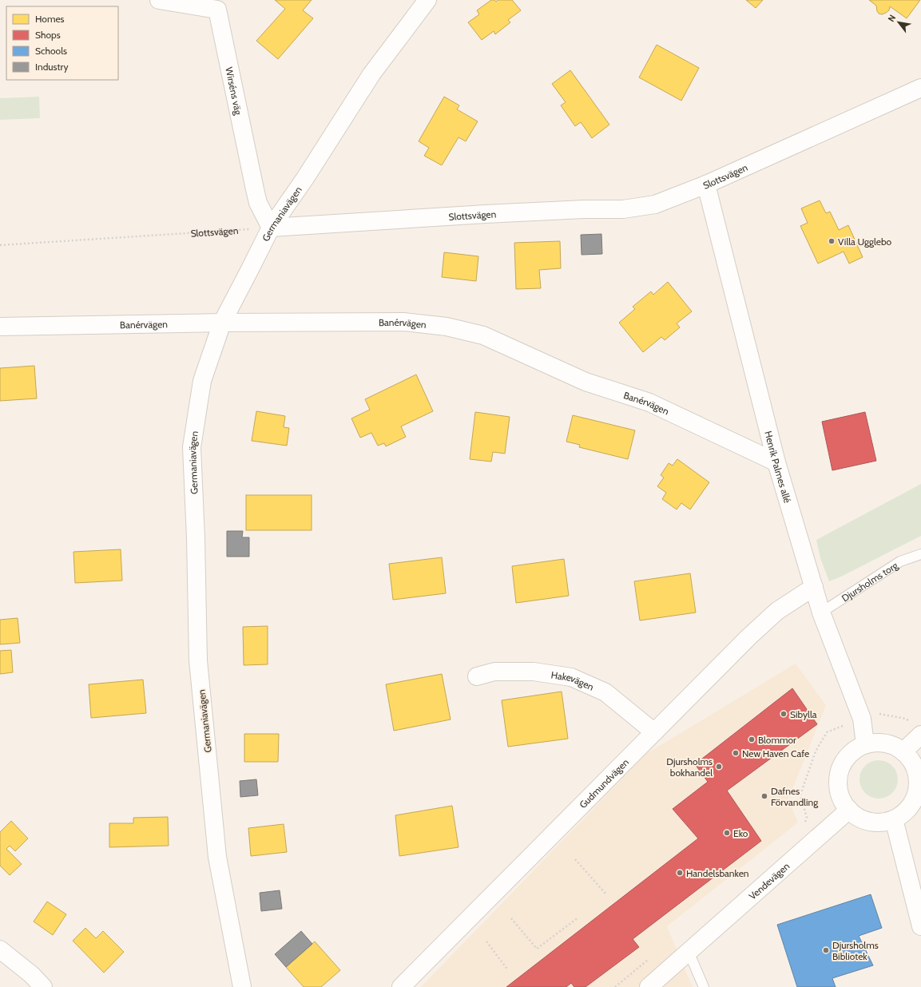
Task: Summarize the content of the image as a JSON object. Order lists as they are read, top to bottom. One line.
{"streets":{"street":["Wirséns väg","Slottsvägen","Germaniavägen","Banérvägen","Henrik Palmes allé","Hakevägen","Gudmundvägen","Vendevägen"],"lane":["Djursholms torg"]},"crossings":[["Wirséns väg","Slottsvägen"],["Wirséns väg","Germaniavägen"],["Slottsvägen","Germaniavägen"],["Slottsvägen","Henrik Palmes allé"],["Germaniavägen","Banérvägen"],["Banérvägen","Henrik Palmes allé"],["Henrik Palmes allé","Djursholms torg"],["Henrik Palmes allé","Gudmundvägen"],["Henrik Palmes allé","Vendevägen"],["Hakevägen","Gudmundvägen"]],"places":["Villa Ugglebo","Sibylla","Blommor","New Haven Cafe","Djursholms bokhandel","Dafnes Förvandling","Eko","Handelsbanken","Djursholms Bibliotek"],"legend":["Homes","Shops","Schools","Industry"],"north":"top left"}
